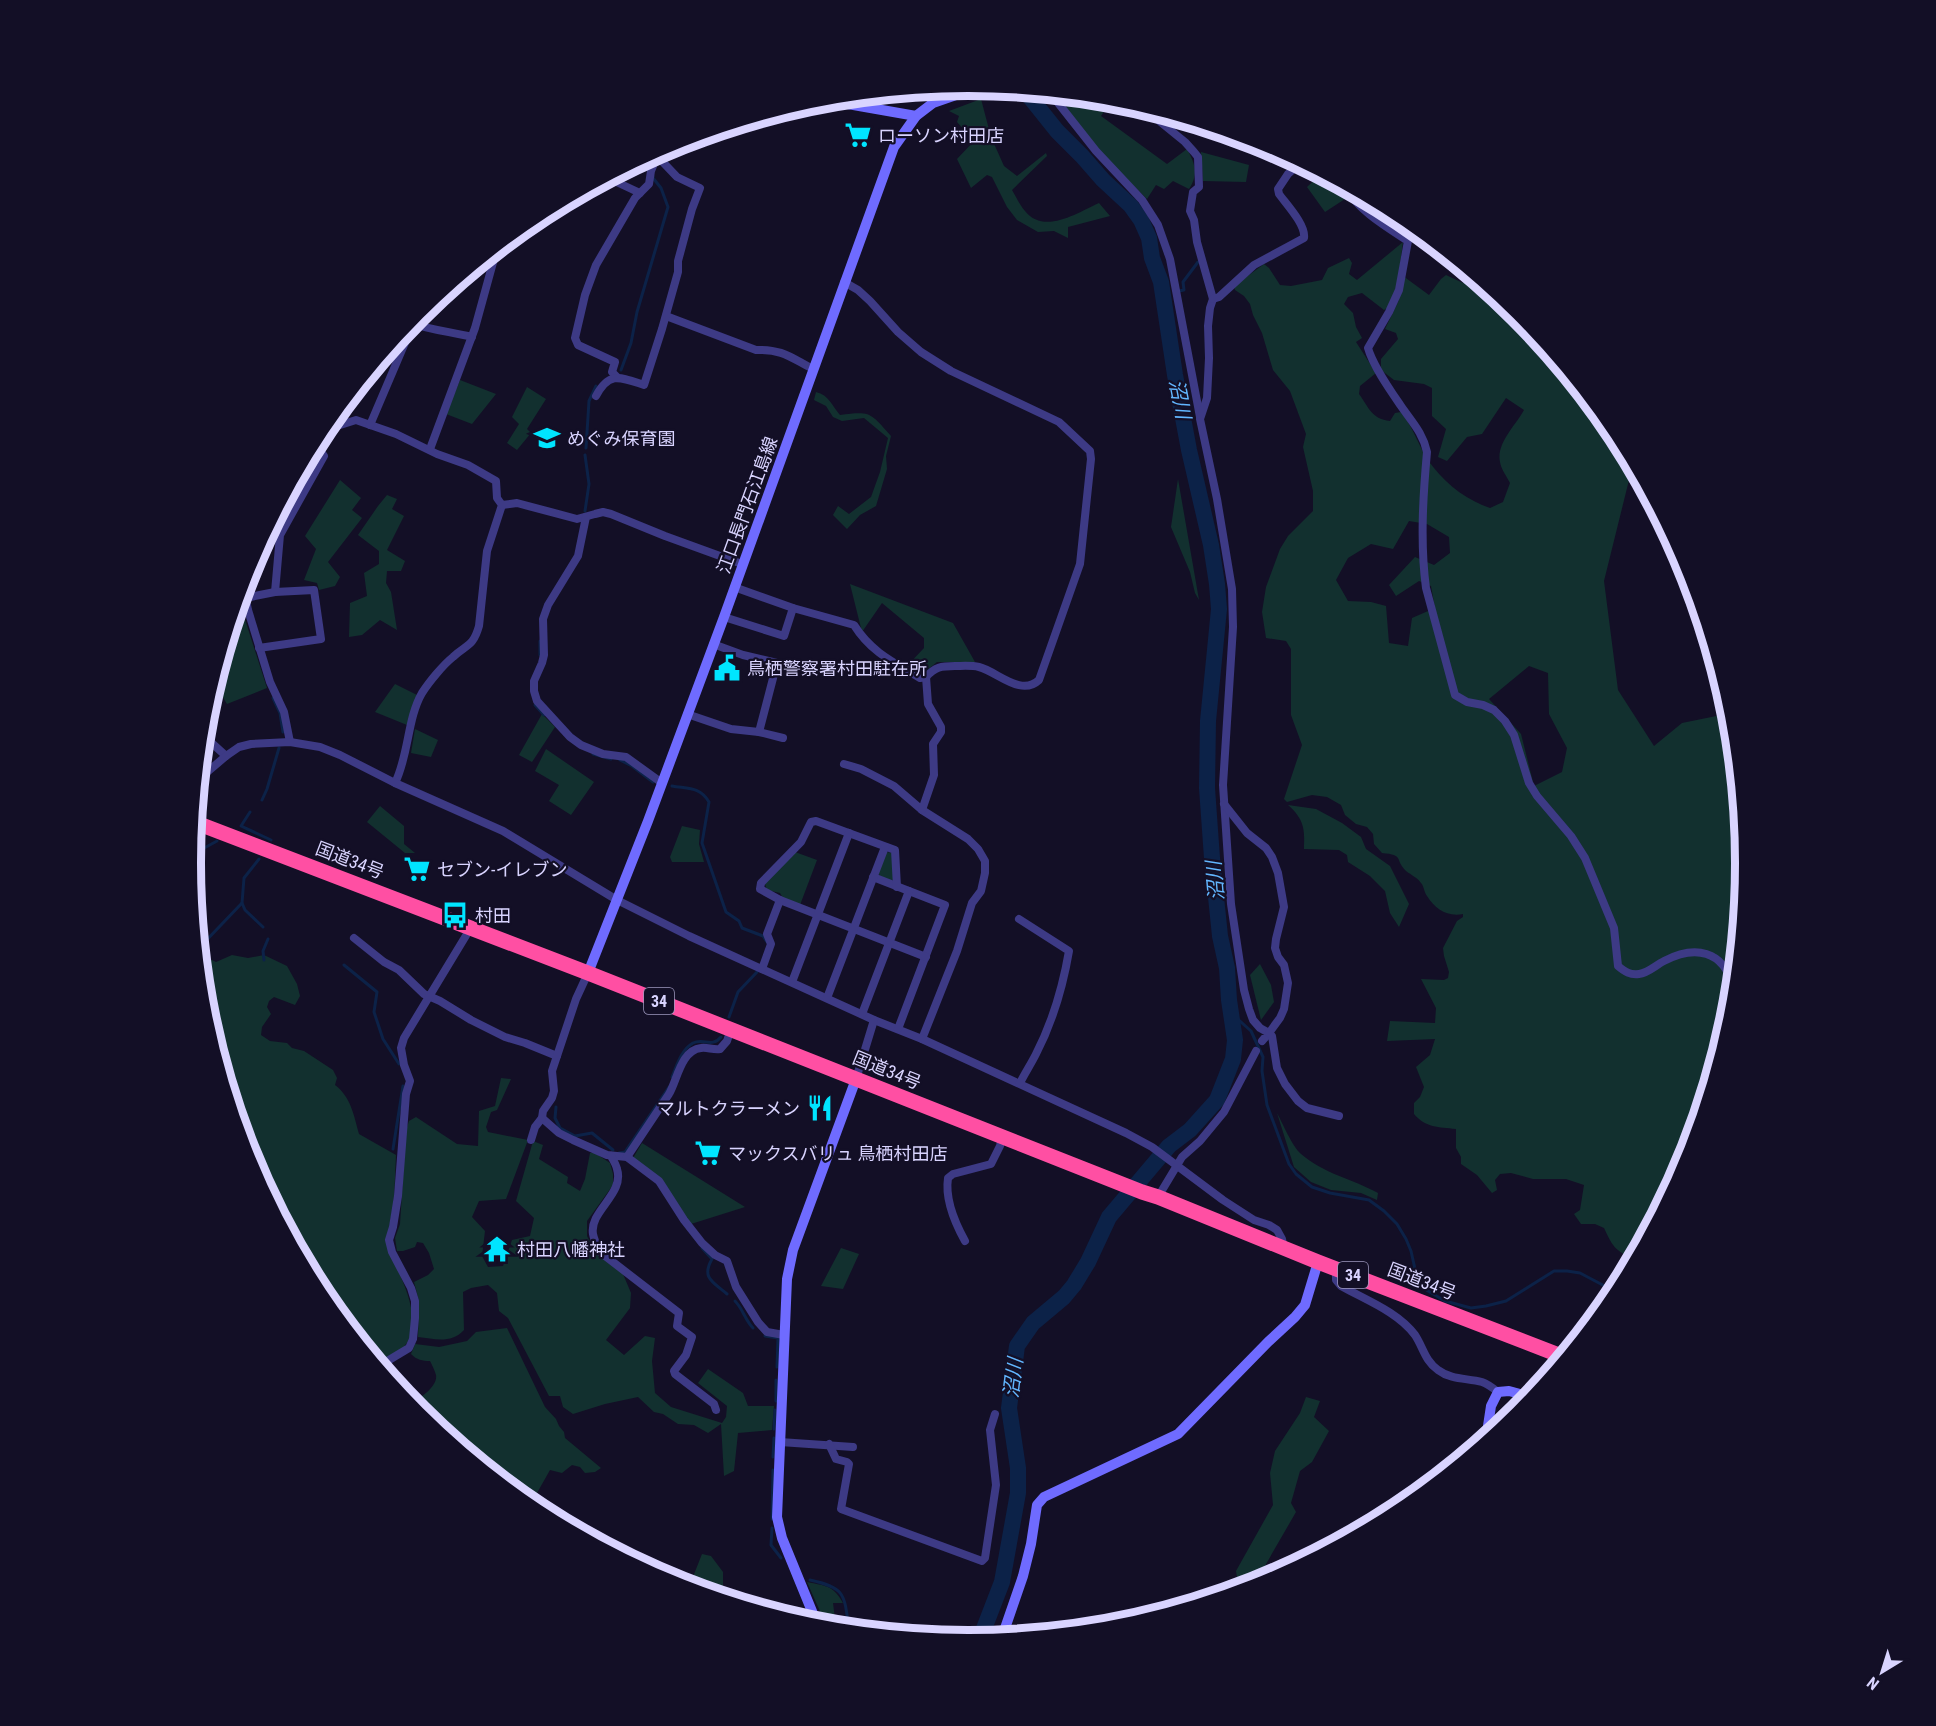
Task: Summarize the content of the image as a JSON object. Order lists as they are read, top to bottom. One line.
{"streets":{"highway":["国道34号","34"],"street":["江口長門石江島線"]},"crossings":[["江口長門石江島線","国道34号"]],"water":["沼川"],"places":{"supermarket":["ローソン村田店","セブン-イレブン","マックスバリュ 鳥栖村田店"],"school or university":["めぐみ保育園"],"public building":["鳥栖警察署村田駐在所"],"bus stop":["村田"],"restaurant":["マルトクラーメン"],"temple":["村田八幡神社"]},"north":"bottom left"}
